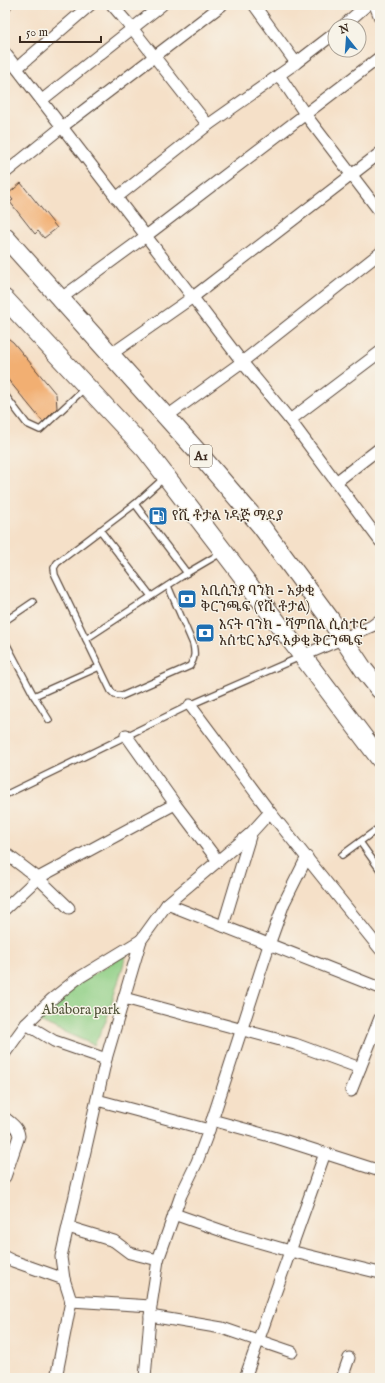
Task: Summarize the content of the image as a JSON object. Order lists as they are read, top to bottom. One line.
{"streets":{"main road":["A1"]},"parks":["Ababora park"],"places":{"fuel station":["የሺ ቶታል ነዳጅ ማደያ"],"bank":["አቢሲንያ ባንክ - አቃቂ ቅርንጫፍ (የሺ ቶታል)","እናት ባንክ - ሻምበል ሲስተር አስቴር አያና አቃቂ ቅርንጫፍ"]},"scale_bar":"50 m","north":"top"}
